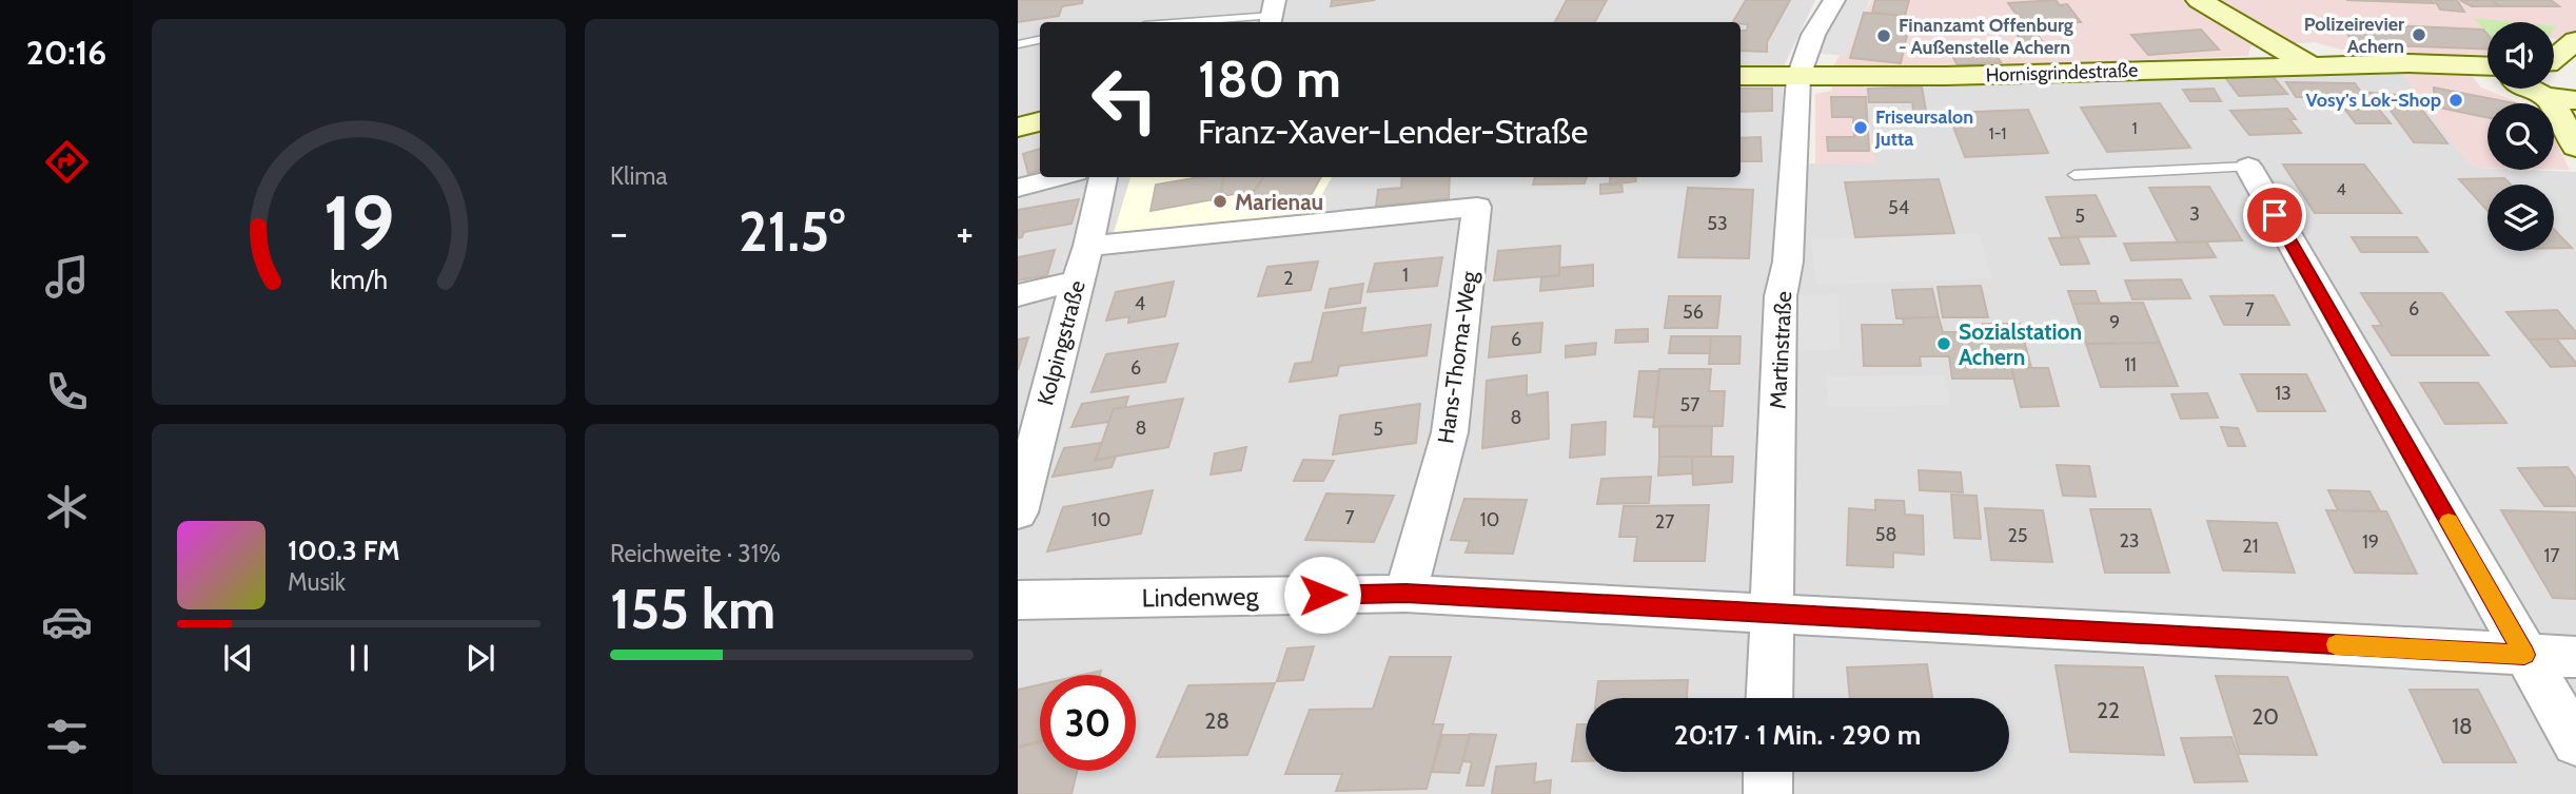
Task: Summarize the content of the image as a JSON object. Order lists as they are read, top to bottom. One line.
{"streets":{"main road":["Hornisgrindestraße"],"street":["Kolpingstraße","Martinstraße","Hans-Thoma-Weg","Lindenweg"]},"crossings":[["Hornisgrindestraße","Martinstraße"],["Kolpingstraße","Hans-Thoma-Weg"],["Martinstraße","Lindenweg"],["Hans-Thoma-Weg","Lindenweg"]],"places":["Polizeirevier Achern","Finanzamt Offenburg - Außenstelle Achern","Vosy's Lok-Shop","Friseursalon Jutta","Marienau","Sozialstation Achern"],"house_numbers":["1","1-1","4","54","3","5","53","1","2","4","6","7","56","9","6","11","6","13","57","8","8","5","7","10","10","27","58","25","23","19","21","17","22","20","28","18"],"page":{"tabs":"20:16","tile":["Klima",["Reichweite · 31%","155 km"]],"turn":["180 m","Franz-Xaver-Lender-Straße"],"heat":["−","21.5°","+"],"song":["100.3 FM","Musik"],"limit":"30","trip":"20:17 · 1 Min. · 290 m","gauge":["19","km/h"]}}
